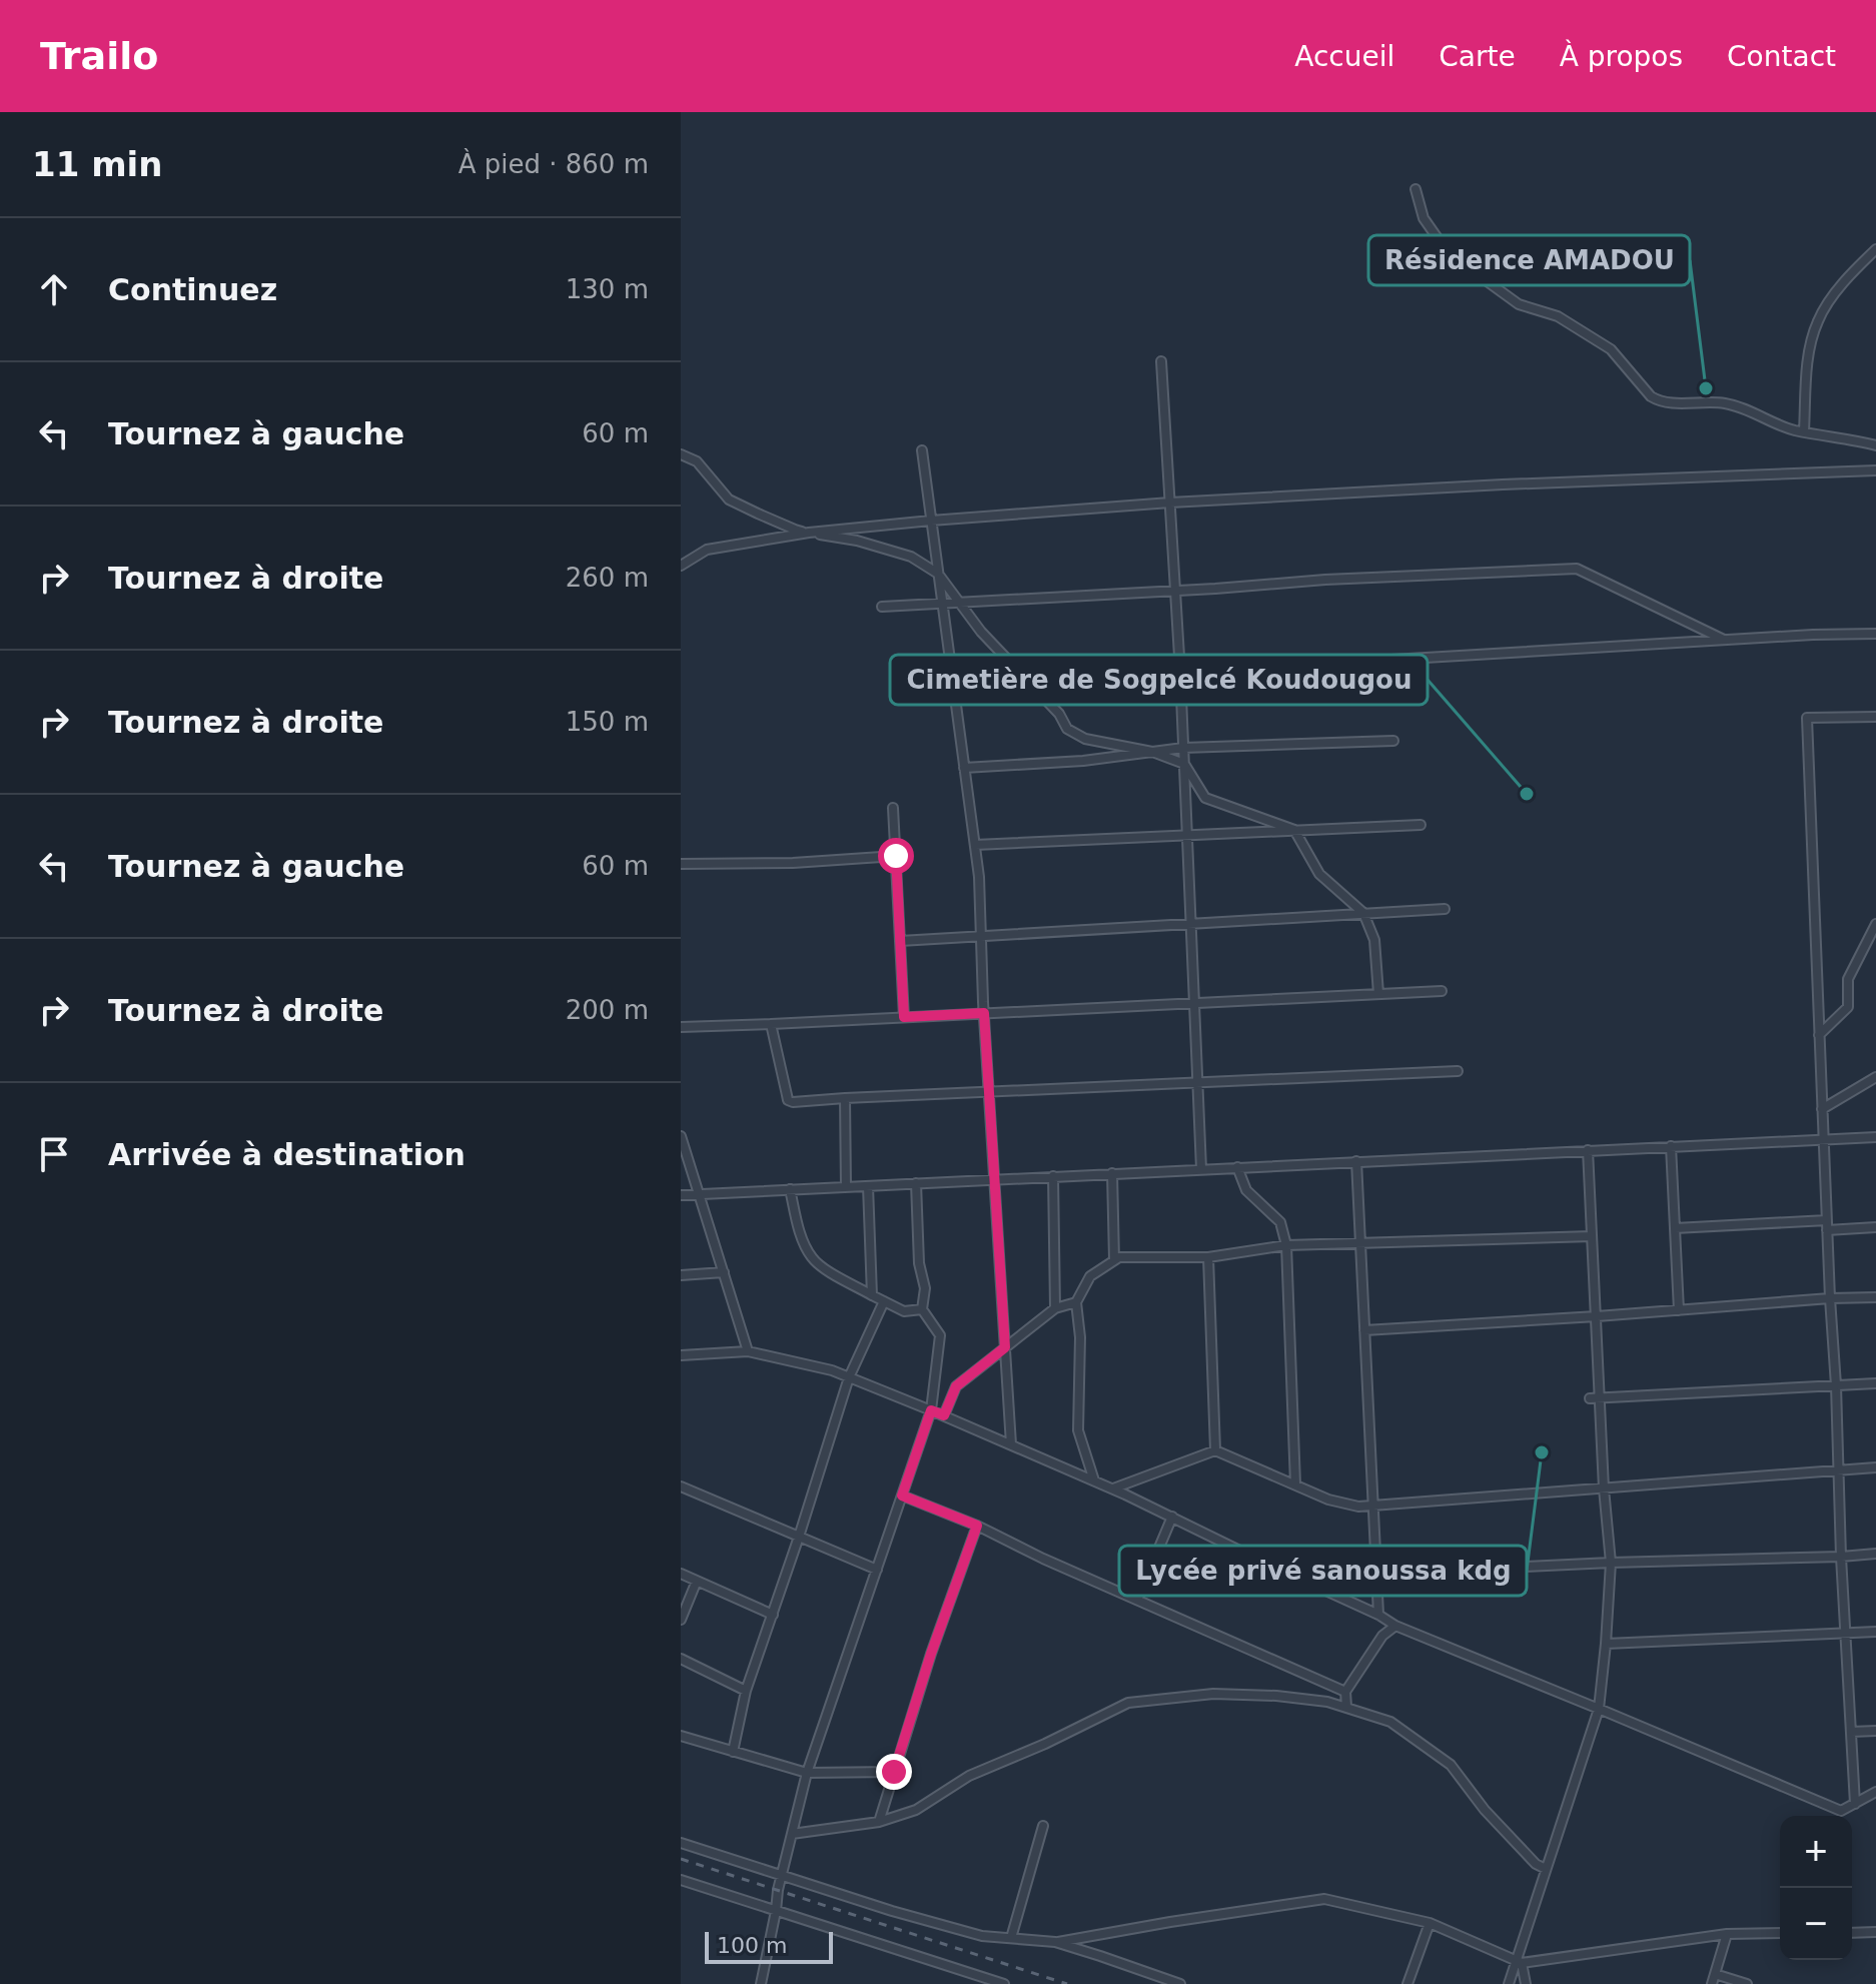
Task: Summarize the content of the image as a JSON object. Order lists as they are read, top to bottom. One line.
{"places":["Résidence AMADOU","Cimetière de Sogpelcé Koudougou","Lycée privé sanoussa kdg"],"scale_bar":"100 m","page":{"header":"Trailo","nav":["Accueil","Carte","À propos","Contact"],"heading":["11 min","À pied · 860 m"],"list":[["Continuez","130 m"],["Tournez à gauche","60 m"],["Tournez à droite","260 m"],["Tournez à droite","150 m"],["Tournez à gauche","60 m"],["Tournez à droite","200 m"],"Arrivée à destination"],"map_buttons":["+","−"],"scale":"100 m"}}
